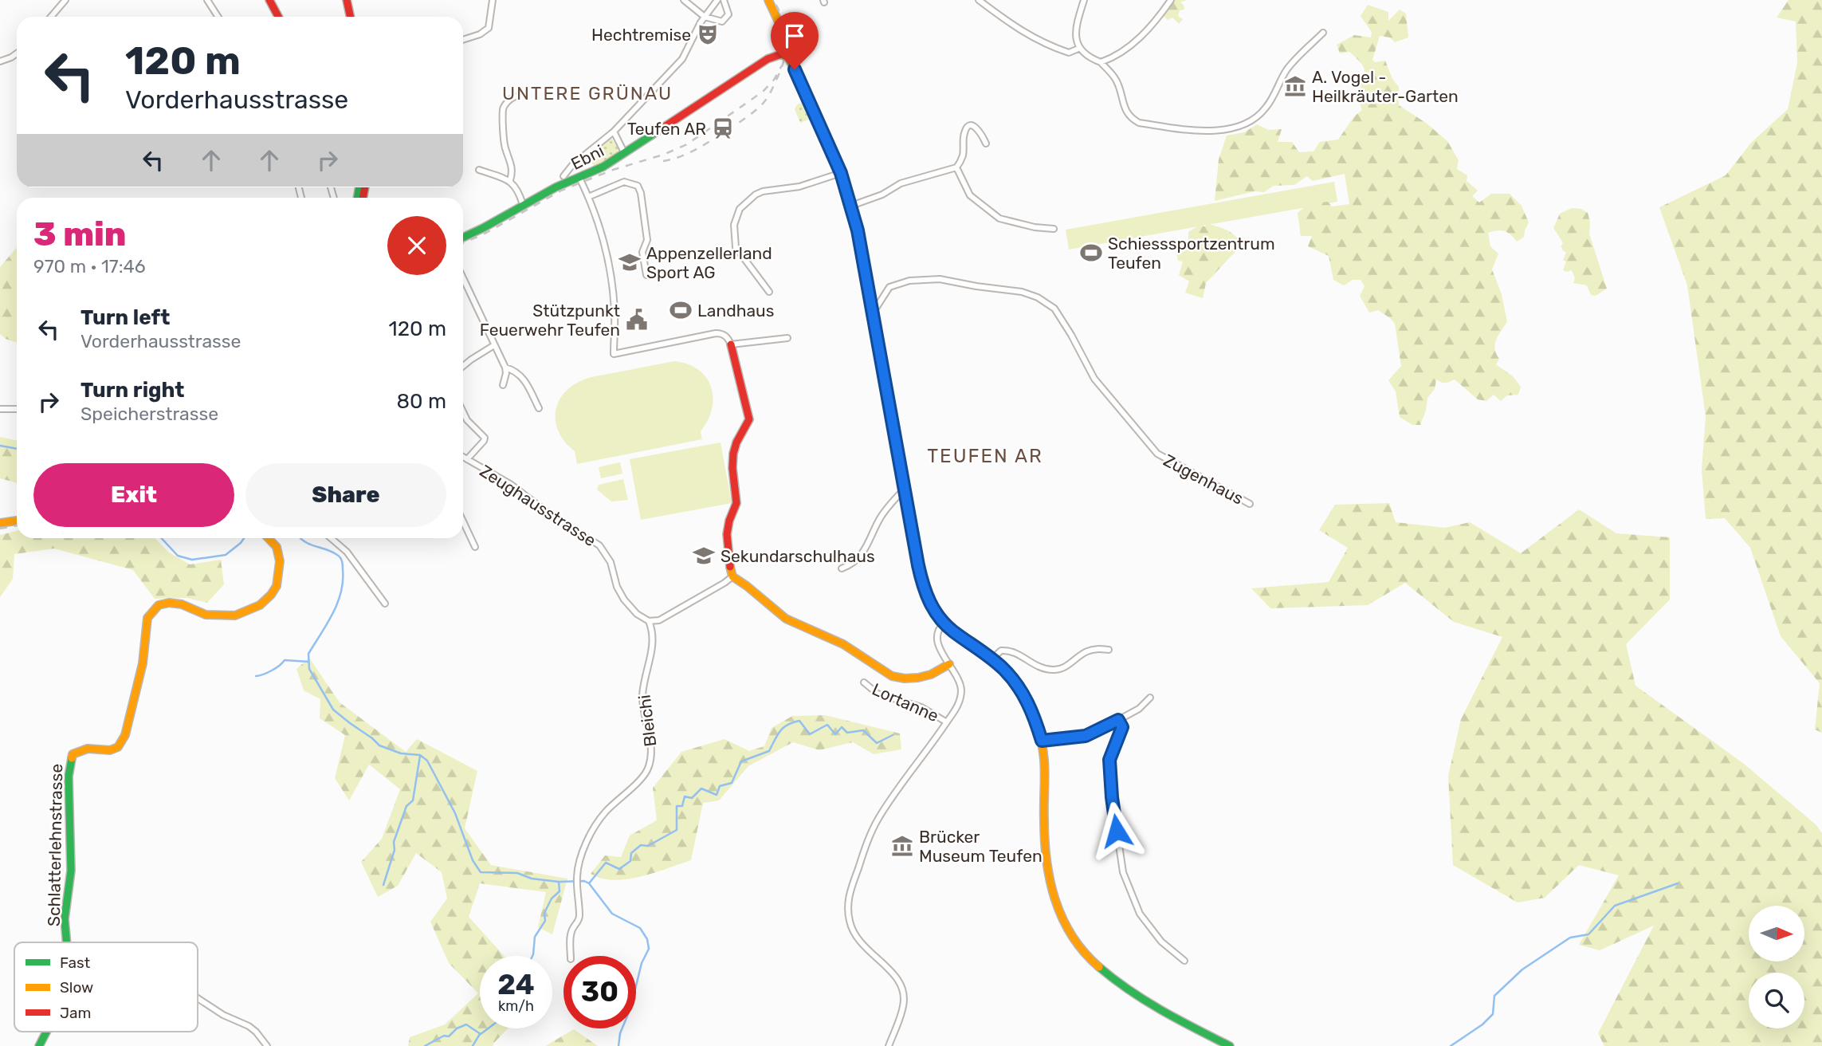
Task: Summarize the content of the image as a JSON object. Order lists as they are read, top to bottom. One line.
{"streets":{"main road":["Ebni","Schlatterlehnstrasse"],"street":["Zugenhaus","Zeughausstrasse","Lortanne","Bleichi"]},"crossings":[["Zeughausstrasse","Bleichi"]],"districts":["UNTERE GRÜNAU","TEUFEN AR"],"places":{"theatre":["Hechtremise"],"museum":["A. Vogel - Heilkräuter-Garten","Brücker Museum Teufen"],"station":["Teufen AR"],"sports":["Schiesssportzentrum Teufen","Landhaus"],"school or university":["Appenzellerland Sport AG","Sekundarschulhaus"],"public building":["Stützpunkt Feuerwehr Teufen"]},"legend":["Fast","Slow","Jam"],"north":"right","page":{"turn":["120 m","Vorderhausstrasse"],"heading":["3 min","970 m · 17:46"],"list":[{"name":"Turn left","note":"Vorderhausstrasse","value":"120 m"},{"name":"Turn right","note":"Speicherstrasse","value":"80 m"}],"buttons":["Exit","Share"],"speed":"24 km/h","limit":"30"}}
